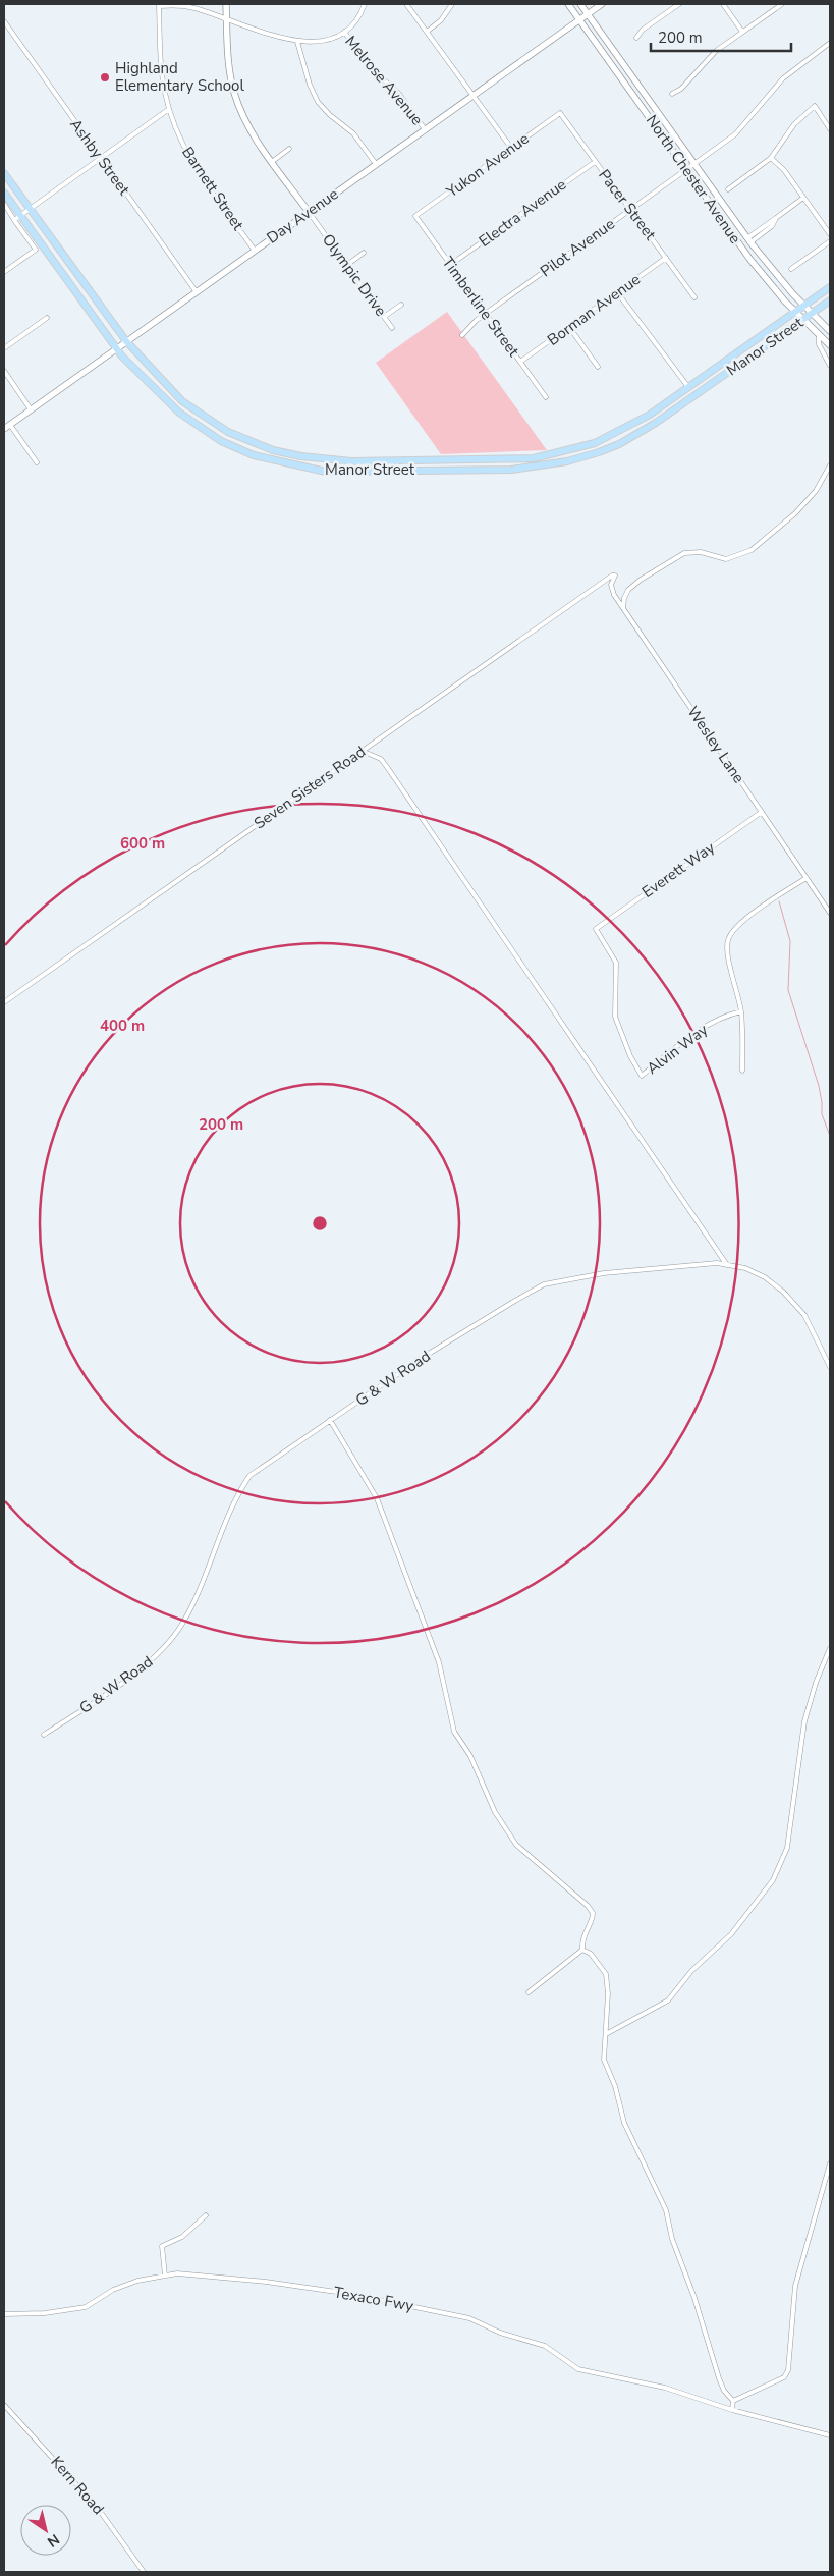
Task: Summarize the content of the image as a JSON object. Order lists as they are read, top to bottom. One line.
{"streets":{"main road":["Manor Street"],"street":["Melrose Avenue","Ashby Street","Yukon Avenue","North Chester Avenue","Barnett Street","Pacer Street","Electra Avenue","Day Avenue","Pilot Avenue","Olympic Drive","Timberline Street","Borman Avenue","Wesley Lane","Seven Sisters Road","Everett Way","Alvin Way","G & W Road","Texaco Fwy","Kern Road"]},"crossings":[["Melrose Avenue","Day Avenue"],["Ashby Street","Day Avenue"],["Yukon Avenue","Pacer Street"],["Yukon Avenue","Timberline Street"],["North Chester Avenue","Day Avenue"],["North Chester Avenue","Pilot Avenue"],["North Chester Avenue","Manor Street"],["Barnett Street","Day Avenue"],["Pacer Street","Electra Avenue"],["Pacer Street","Pilot Avenue"],["Pacer Street","Borman Avenue"],["Electra Avenue","Timberline Street"],["Day Avenue","Olympic Drive"],["Day Avenue","Manor Street"],["Pilot Avenue","Timberline Street"],["Timberline Street","Borman Avenue"],["Wesley Lane","Seven Sisters Road"],["Wesley Lane","Everett Way"],["Everett Way","Alvin Way"]],"places":["Highland Elementary School"],"scale_bar":"200 m","north":"bottom right","rings":["600 m","400 m","200 m"]}
